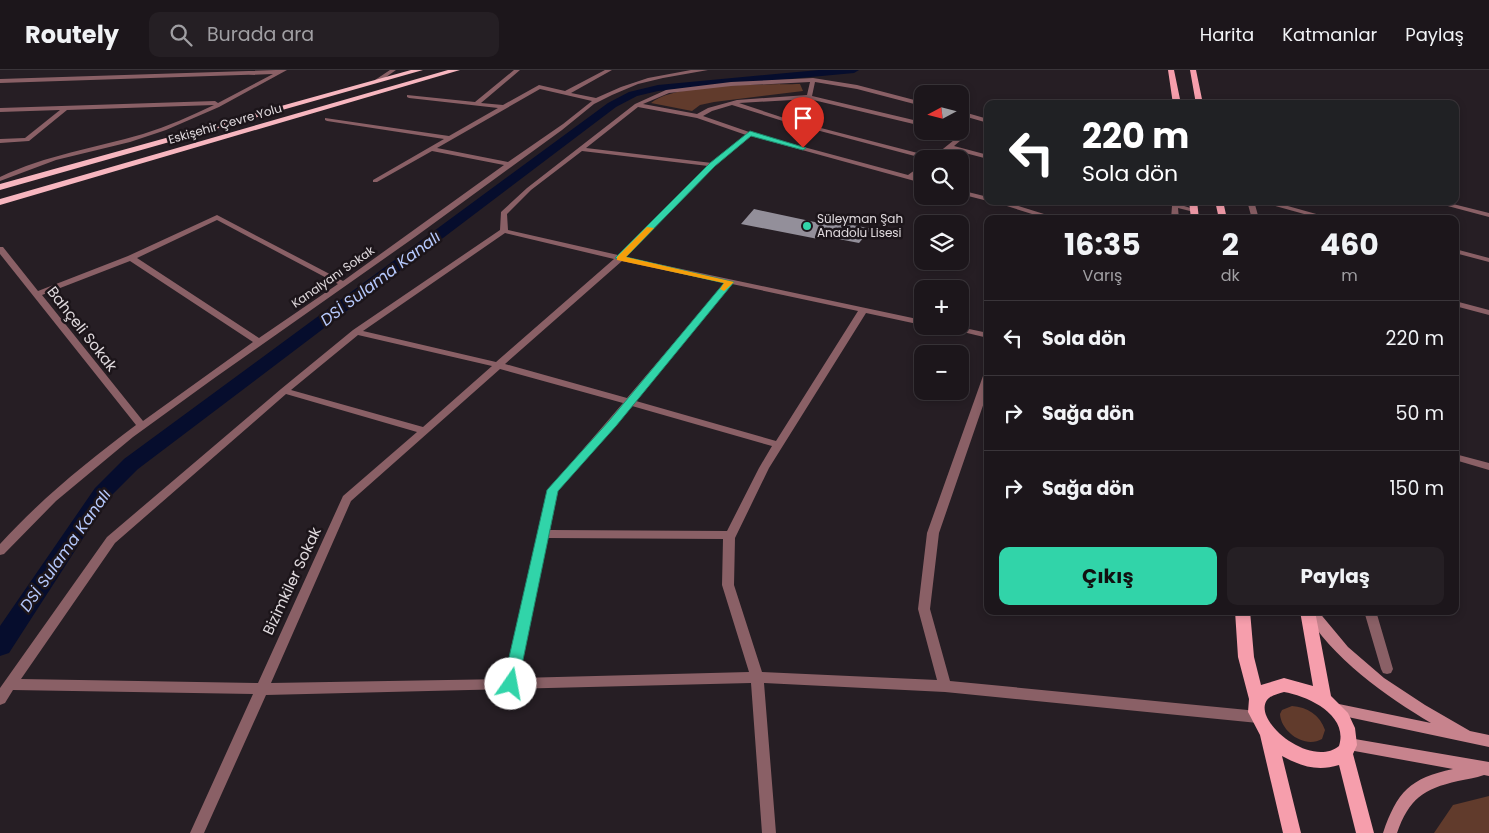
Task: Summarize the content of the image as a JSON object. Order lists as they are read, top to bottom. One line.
{"streets":{"highway":["Eskişehir Çevre Yolu"],"street":["Kanalyanı Sokak","Bahçeli Sokak","Bizimkiler Sokak"]},"crossings":[["Kanalyanı Sokak","Bahçeli Sokak"]],"water":["DSİ Sulama Kanalı"],"places":["Süleyman Şah Anadolu Lisesi"],"north":"left","page":{"header":"Routely","search":"Burada ara","nav":["Harita","Katmanlar","Paylaş"],"map_buttons":["+","−"],"turn":["220 m","Sola dön"],"eta":["16:35","Varış","2","dk","460","m"],"list":[{"name":"Sola dön","value":"220 m"},{"name":"Sağa dön","value":"50 m"},{"name":"Sağa dön","value":"150 m"}],"buttons":["Çıkış","Paylaş"]}}
